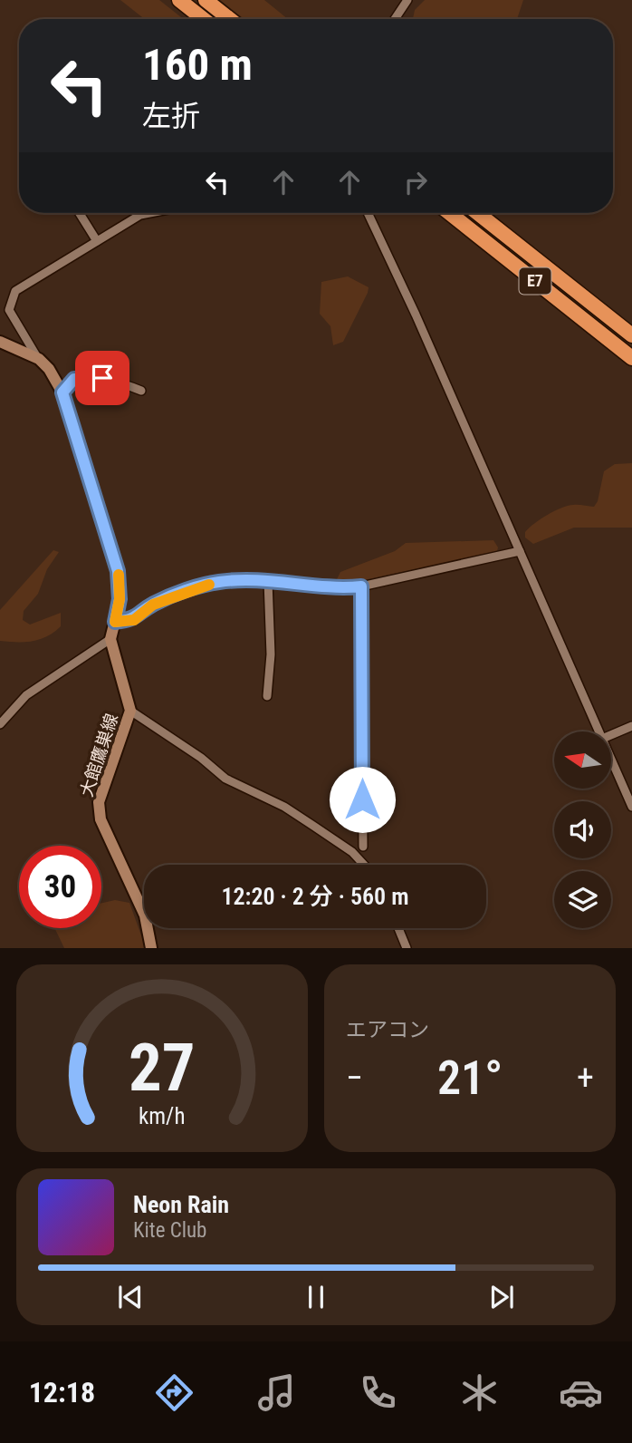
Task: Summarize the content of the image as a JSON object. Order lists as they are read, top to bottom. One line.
{"streets":{"highway":["E7"],"main road":["大館鷹巣線"]},"north":"left","page":{"turn":["160 m","左折"],"limit":"30","trip":"12:20 · 2 分 · 560 m","tile":"エアコン","heat":["−","21°","+"],"song":["Neon Rain","Kite Club"],"tabs":"12:18","gauge":["27","km/h"]}}
